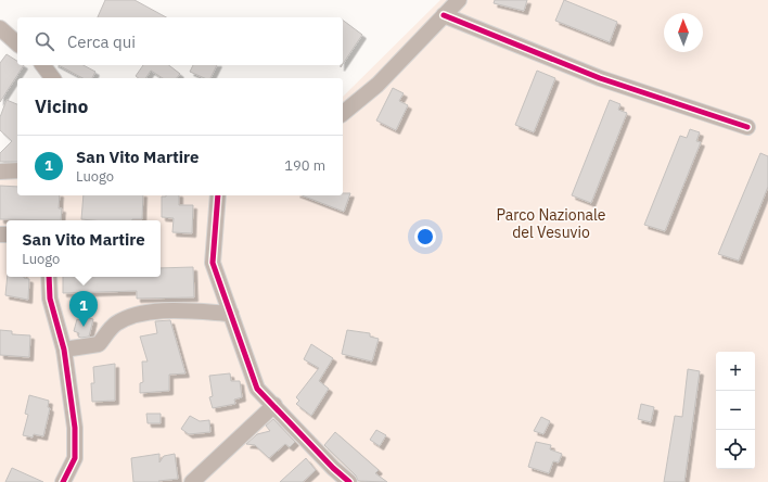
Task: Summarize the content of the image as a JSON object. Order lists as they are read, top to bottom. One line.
{"parks":["Parco Nazionale del Vesuvio"],"north":"top","page":{"search":"Cerca qui","heading":"Vicino","list":[{"mark":"1","name":"San Vito Martire","note":"Luogo","value":"190 m"}],"popup":["San Vito Martire","Luogo"],"pins":"1","map_buttons":["+","−"]}}
